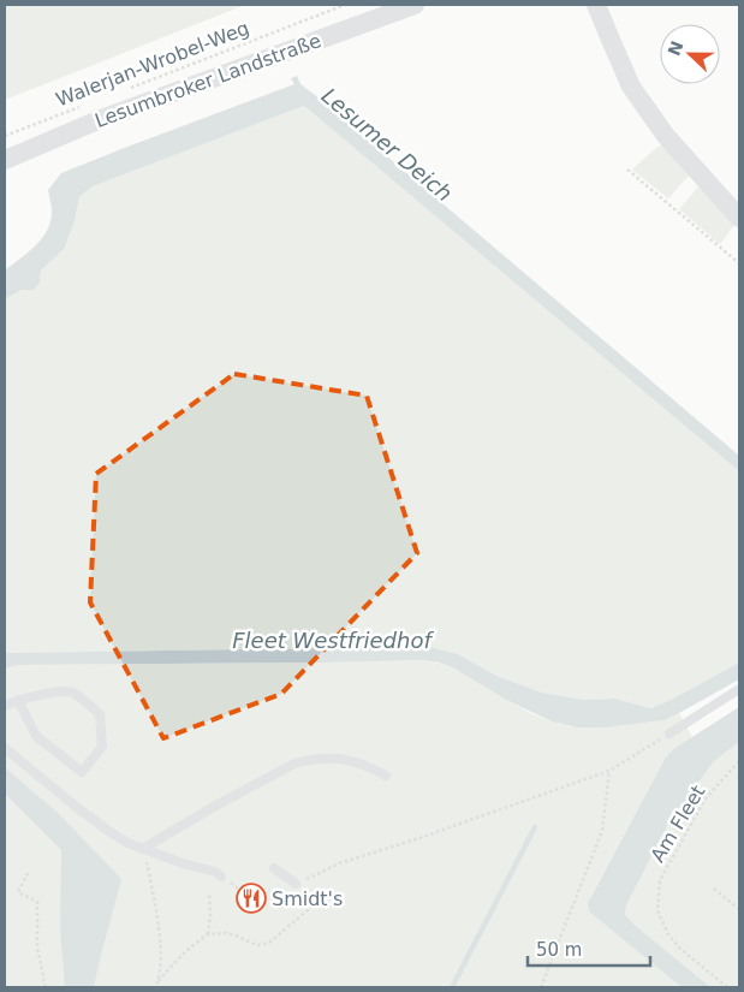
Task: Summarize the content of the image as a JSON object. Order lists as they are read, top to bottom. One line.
{"streets":{"street":["Lesumbroker Landstraße"],"path":["Walerjan-Wrobel-Weg","Am Fleet"]},"water":["Lesumer Deich","Fleet Westfriedhof"],"places":{"restaurant":["Smidt's"]},"scale_bar":"50 m","north":"left"}
